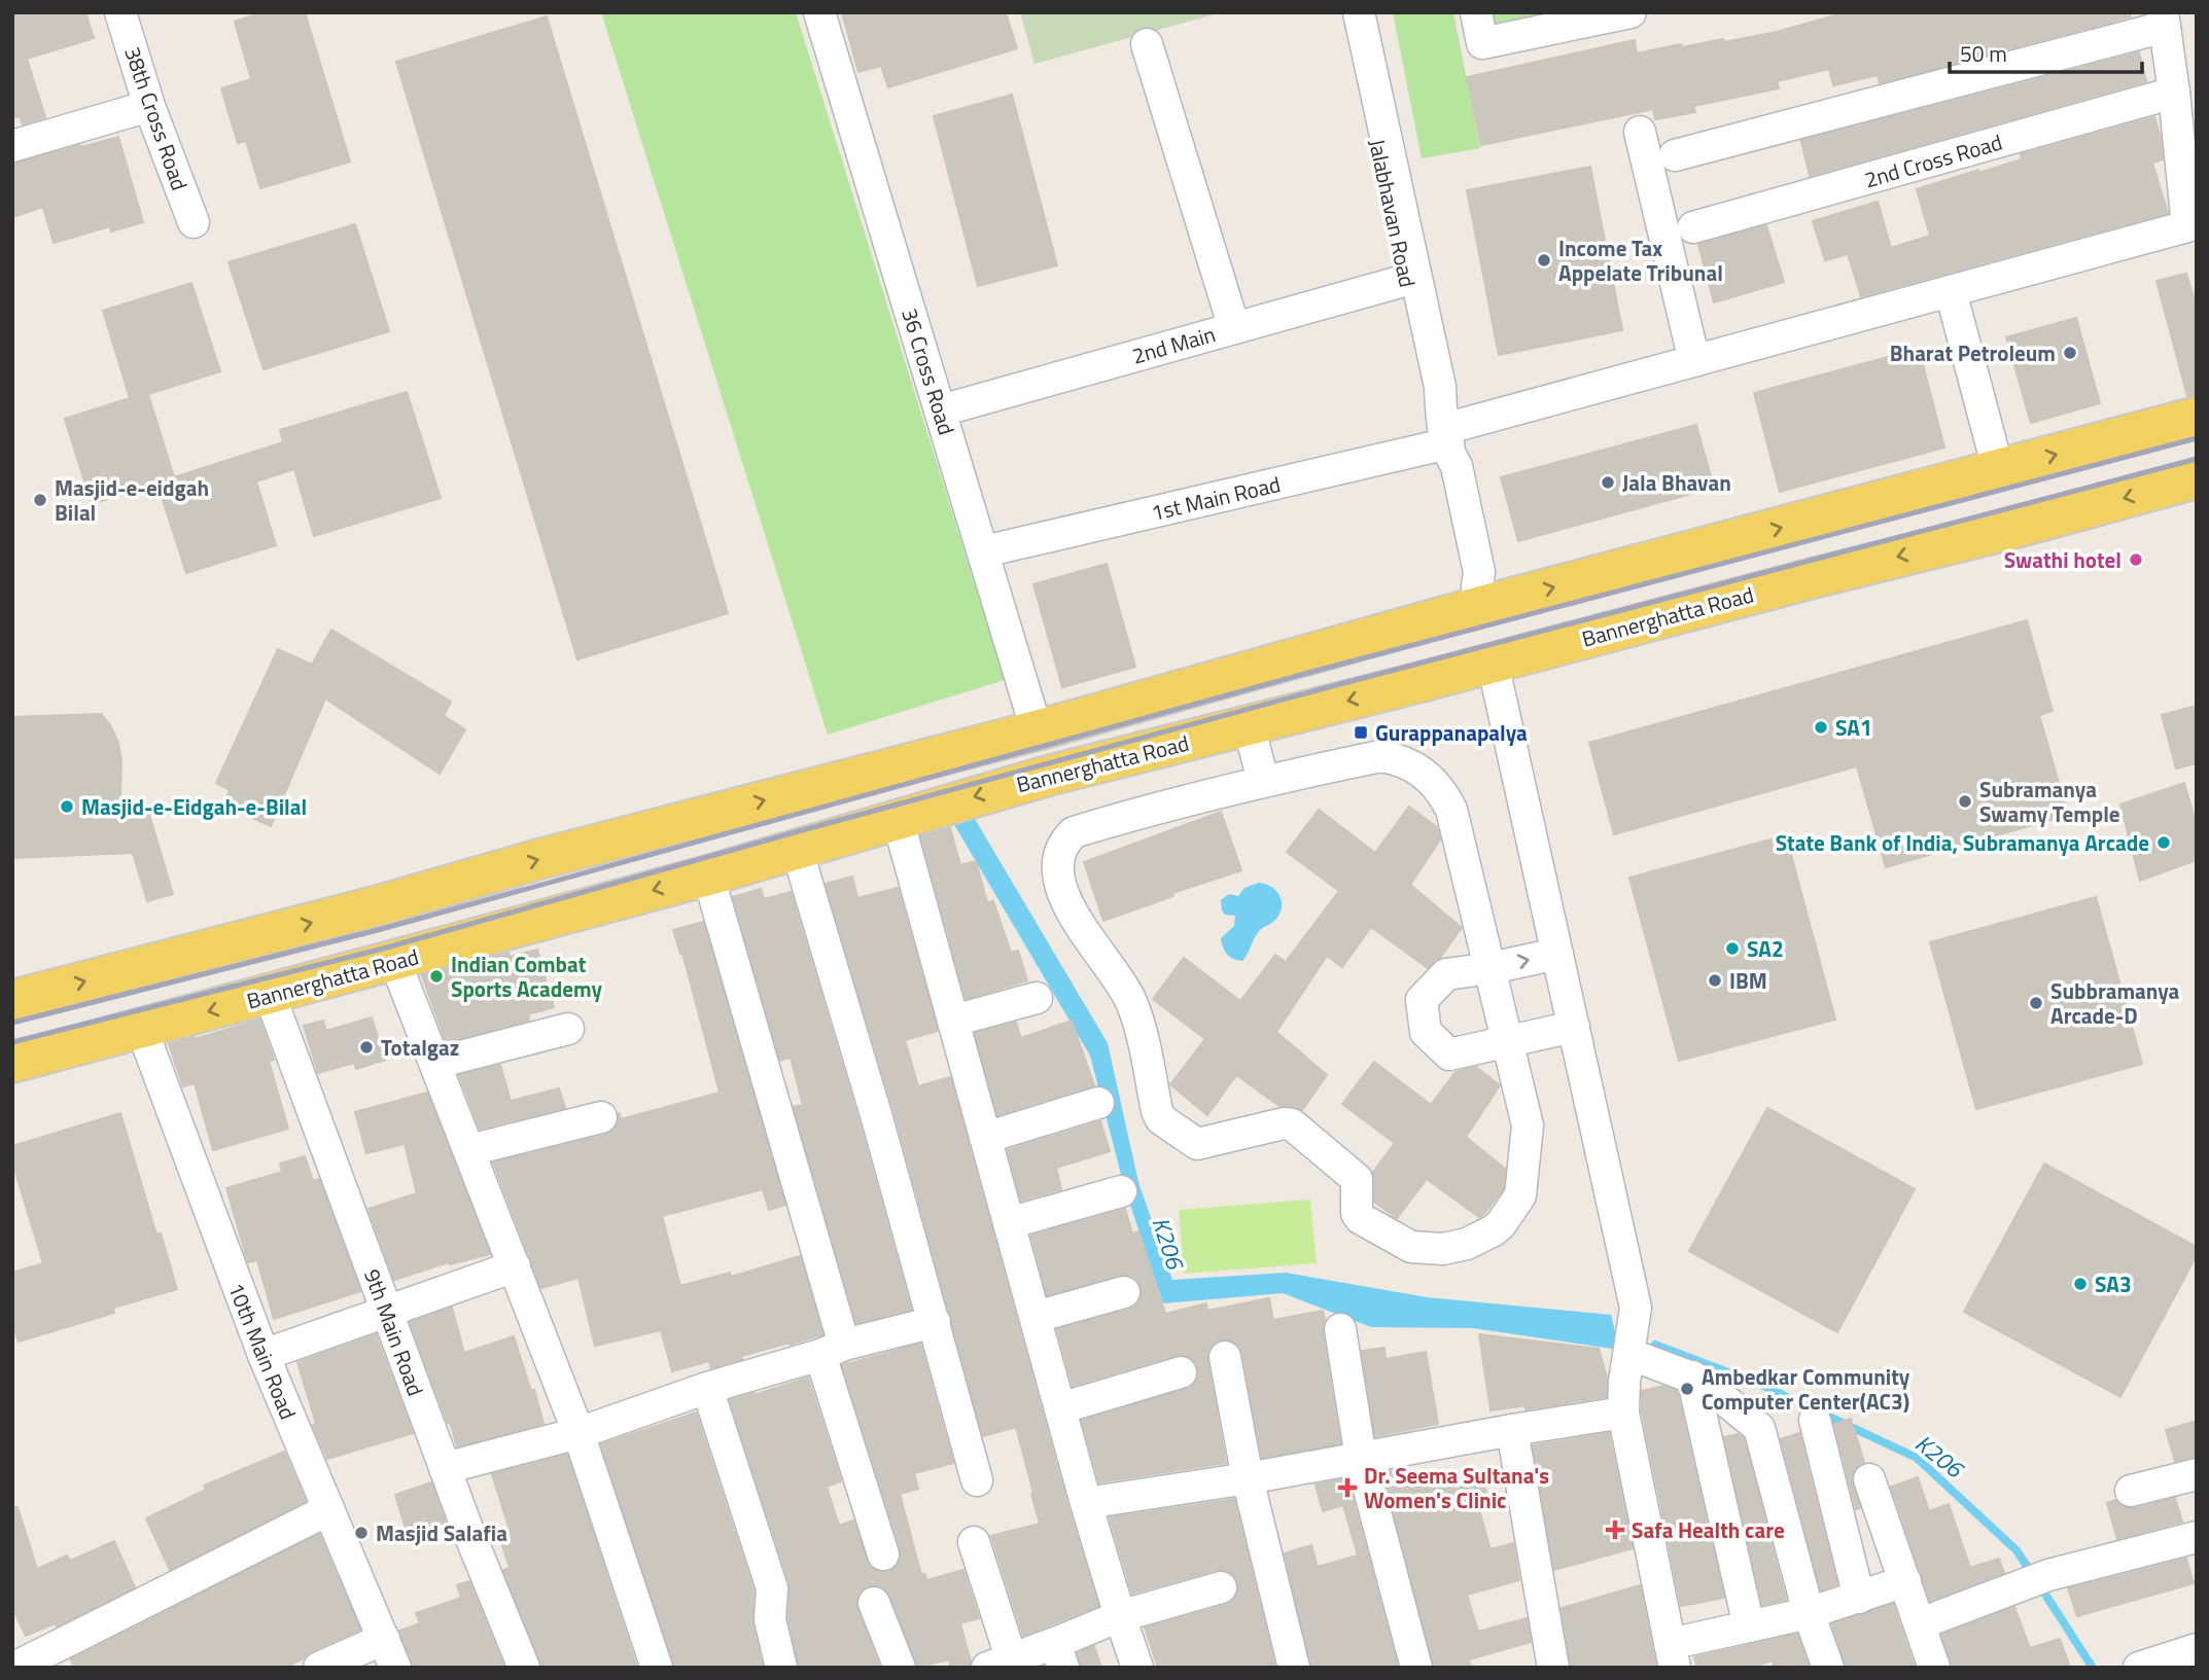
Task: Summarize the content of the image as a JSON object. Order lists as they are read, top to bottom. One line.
{"streets":{"main road":["Bannerghatta Road"],"street":["38th Cross Road","2nd Cross Road","Jalabhavan Road","2nd Main","36 Cross Road","1st Main Road","9th Main Road","10th Main Road"]},"crossings":[["2nd Cross Road","1st Main Road"],["Jalabhavan Road","2nd Main"],["Jalabhavan Road","1st Main Road"],["2nd Main","36 Cross Road"],["36 Cross Road","1st Main Road"],["Bannerghatta Road","9th Main Road"],["Bannerghatta Road","10th Main Road"]],"water":["K206"],"places":{"other":["Income Tax Appelate Tribunal","Bharat Petroleum","Jala Bhavan","Masjid-e-eidgah Bilal","Swathi hotel","SA1","Subramanya Swamy Temple","Masjid-e-Eidgah-e-Bilal","State Bank of India, Subramanya Arcade","SA2","Indian Combat Sports Academy","IBM","Subbramanya Arcade-D","Totalgaz","SA3","Ambedkar Community Computer Center(AC3)","Masjid Salafia"],"transit":["Gurappanapalya"],"health":["Dr. Seema Sultana's Women's Clinic","Safa Health care"]},"scale_bar":"50 m"}
